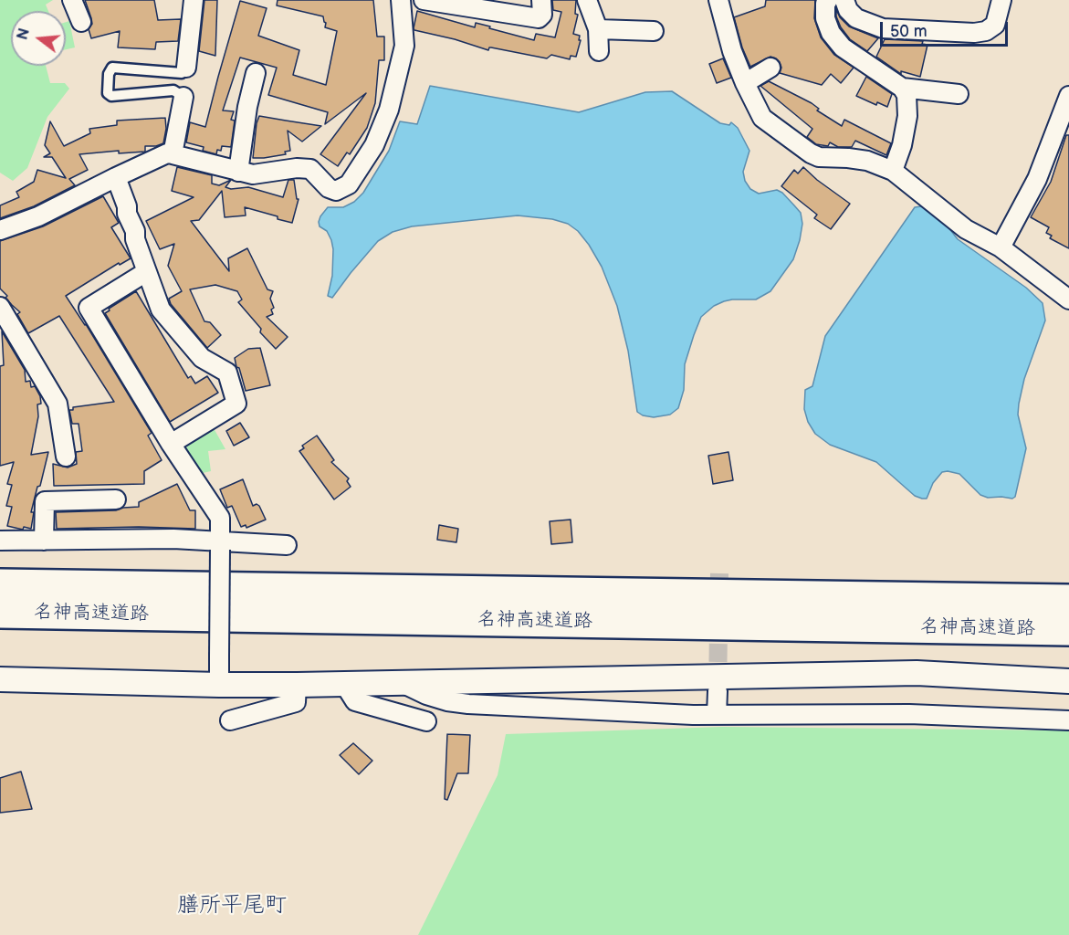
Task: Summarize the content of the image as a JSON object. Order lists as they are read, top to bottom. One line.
{"streets":{"highway":["名神高速道路"]},"districts":["膳所平尾町"],"scale_bar":"50 m","north":"left"}
